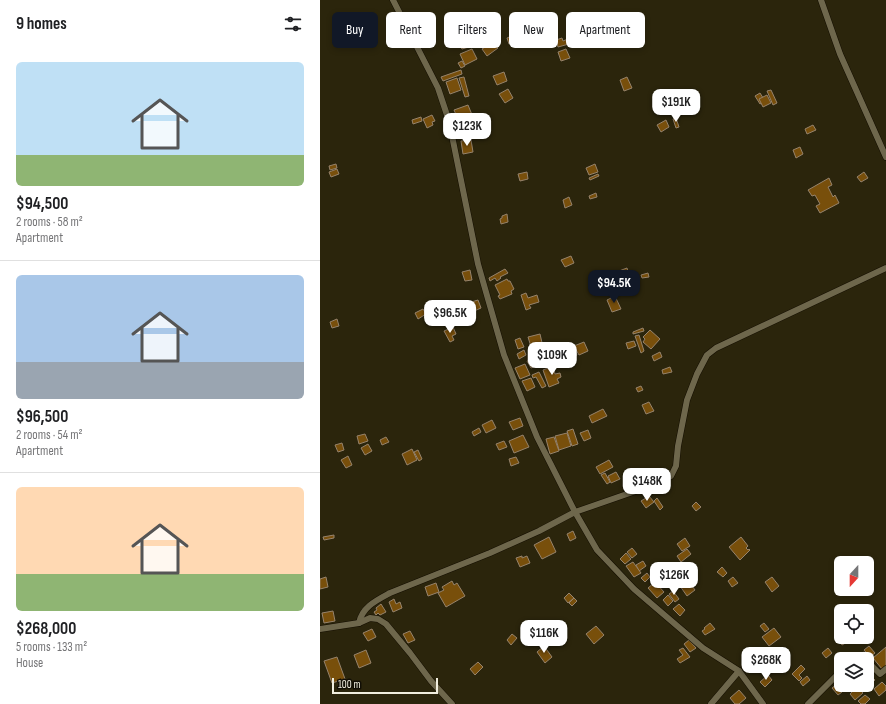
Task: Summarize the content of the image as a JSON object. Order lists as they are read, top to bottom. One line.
{"scale_bar":"100 m","north":"bottom","page":{"heading":"9 homes","chip":["Buy","Rent","Filters","New","Apartment"],"list":[{"name":"$94,500","note":"2 rooms · 58 m² · Apartment"},{"name":"$96,500","note":"2 rooms · 54 m² · Apartment"},{"name":"$268,000","note":"5 rooms · 133 m² · House"}],"price":["$191K","$123K","$94.5K","$96.5K","$109K","$148K","$126K","$116K","$268K"],"scale":"100 m"}}
